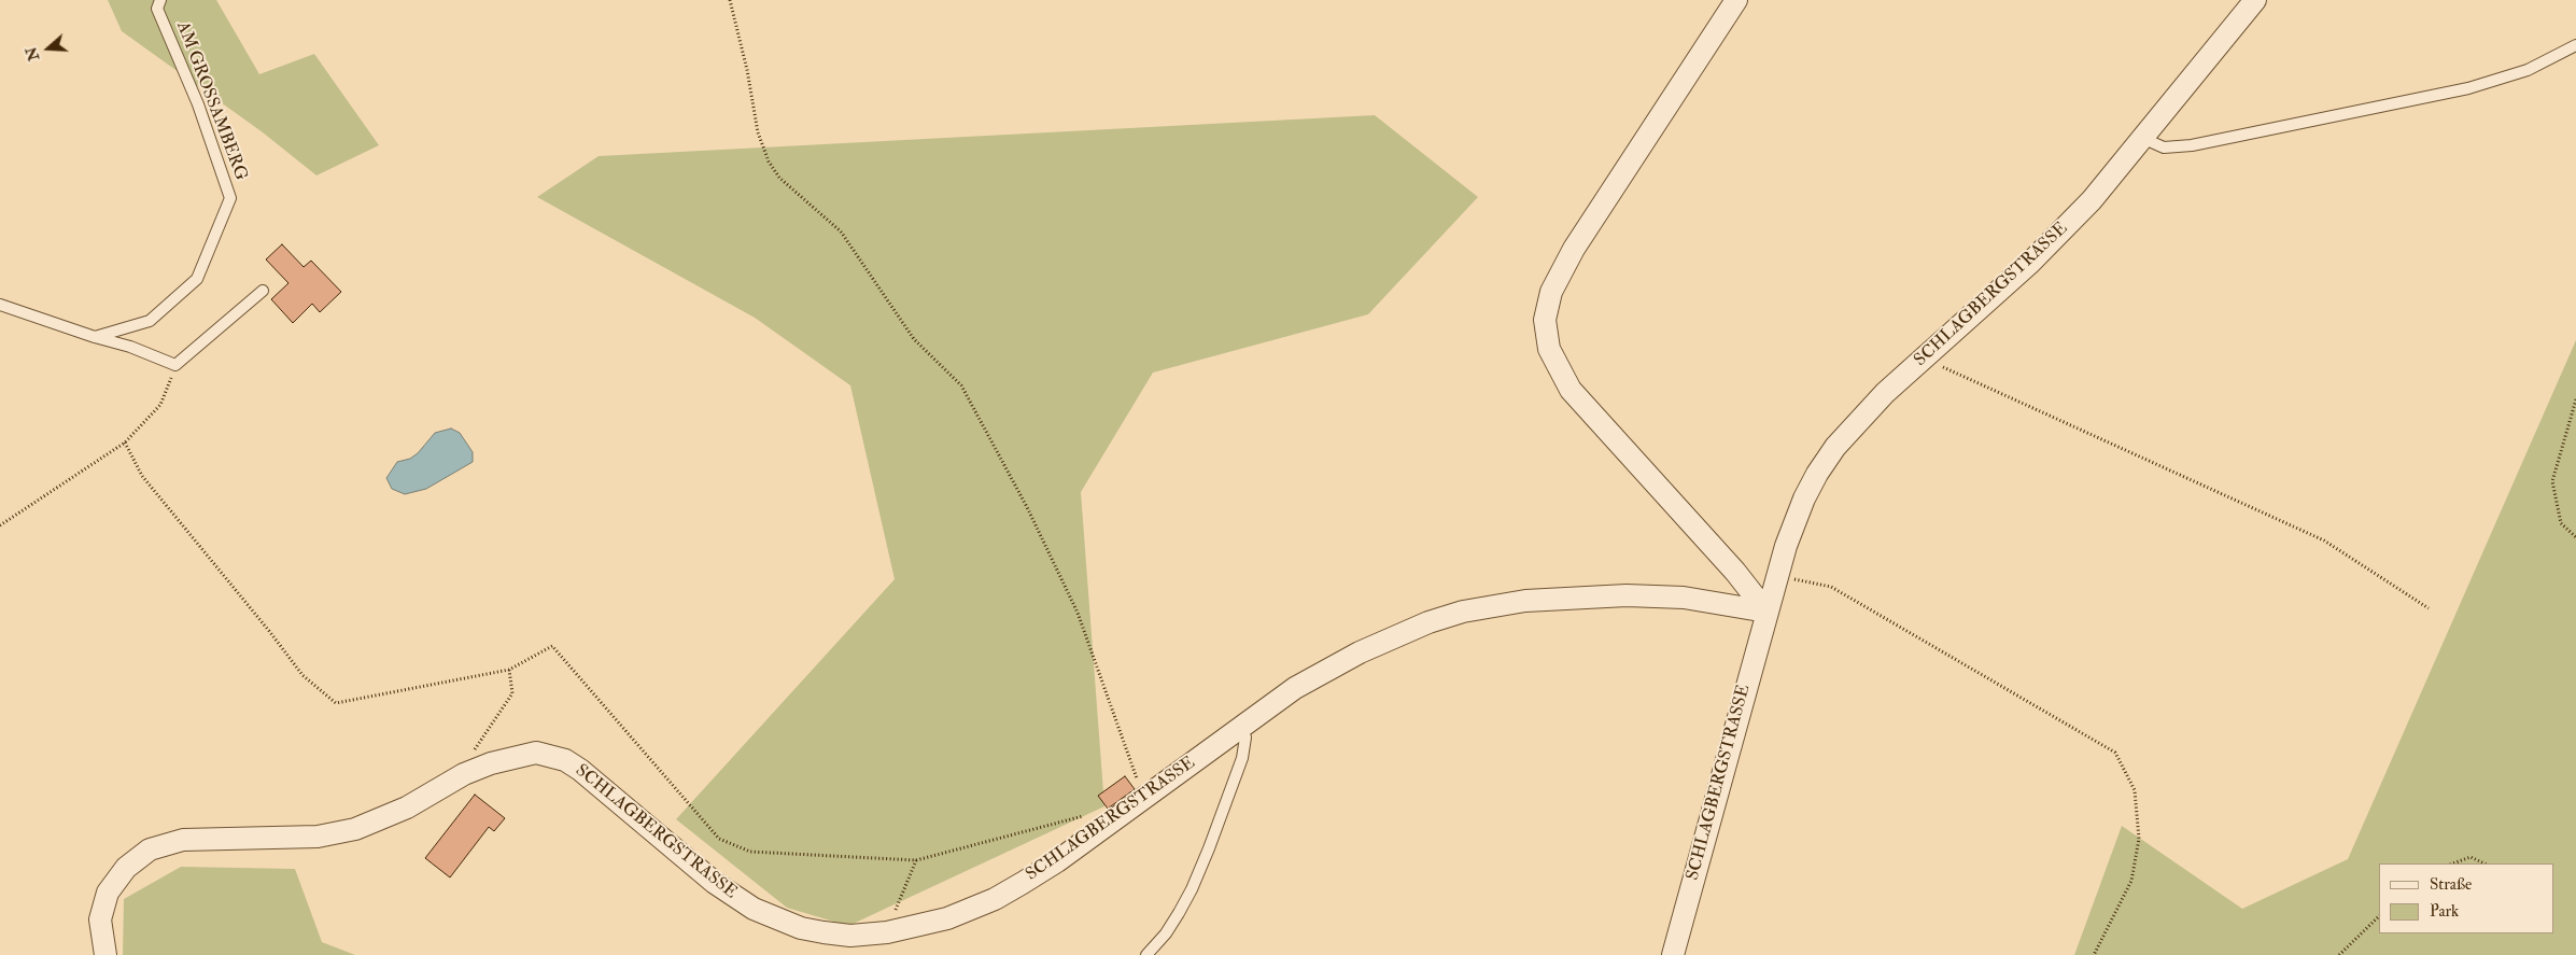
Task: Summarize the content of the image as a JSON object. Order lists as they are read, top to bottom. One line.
{"streets":{"street":["SCHLAGBERGSTRASSE"],"lane":["AM GROSSAMBERG"]},"legend":["Straße","Park"],"north":"left"}
